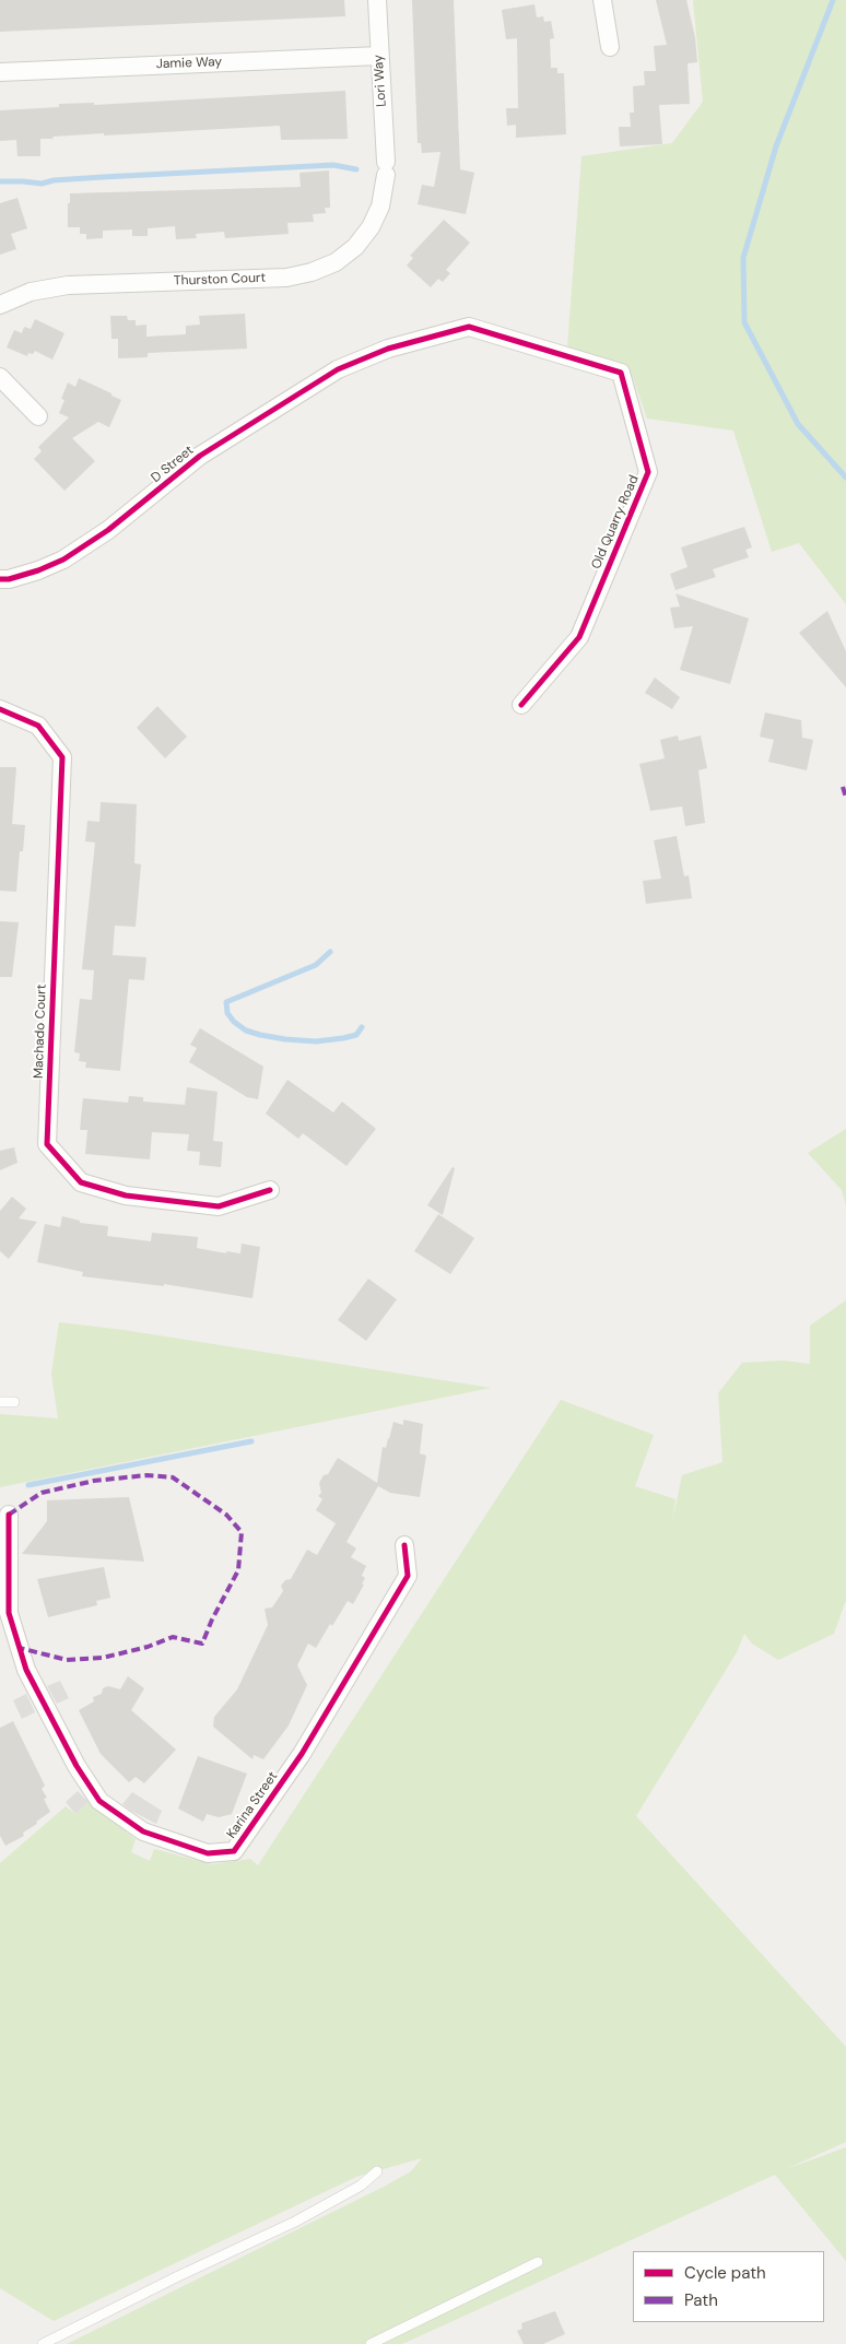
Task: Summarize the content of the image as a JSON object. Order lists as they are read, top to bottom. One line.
{"streets":{"street":["Jamie Way","Lori Way","Thurston Court","D Street","Old Quarry Road","Machado Court","Karina Street"]},"crossings":[["Jamie Way","Lori Way"],["Lori Way","Thurston Court"],["D Street","Old Quarry Road"]],"legend":["Cycle path","Path"]}
